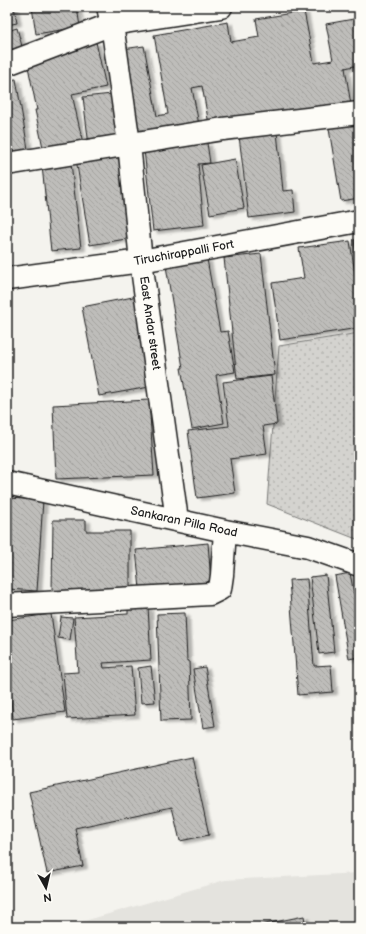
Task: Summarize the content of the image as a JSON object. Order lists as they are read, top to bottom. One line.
{"streets":{"street":["Tiruchirappalli Fort","East Andar street","Sankaran Pilla Road"]},"crossings":[["Tiruchirappalli Fort","East Andar street"],["East Andar street","Sankaran Pilla Road"]],"north":"bottom"}
